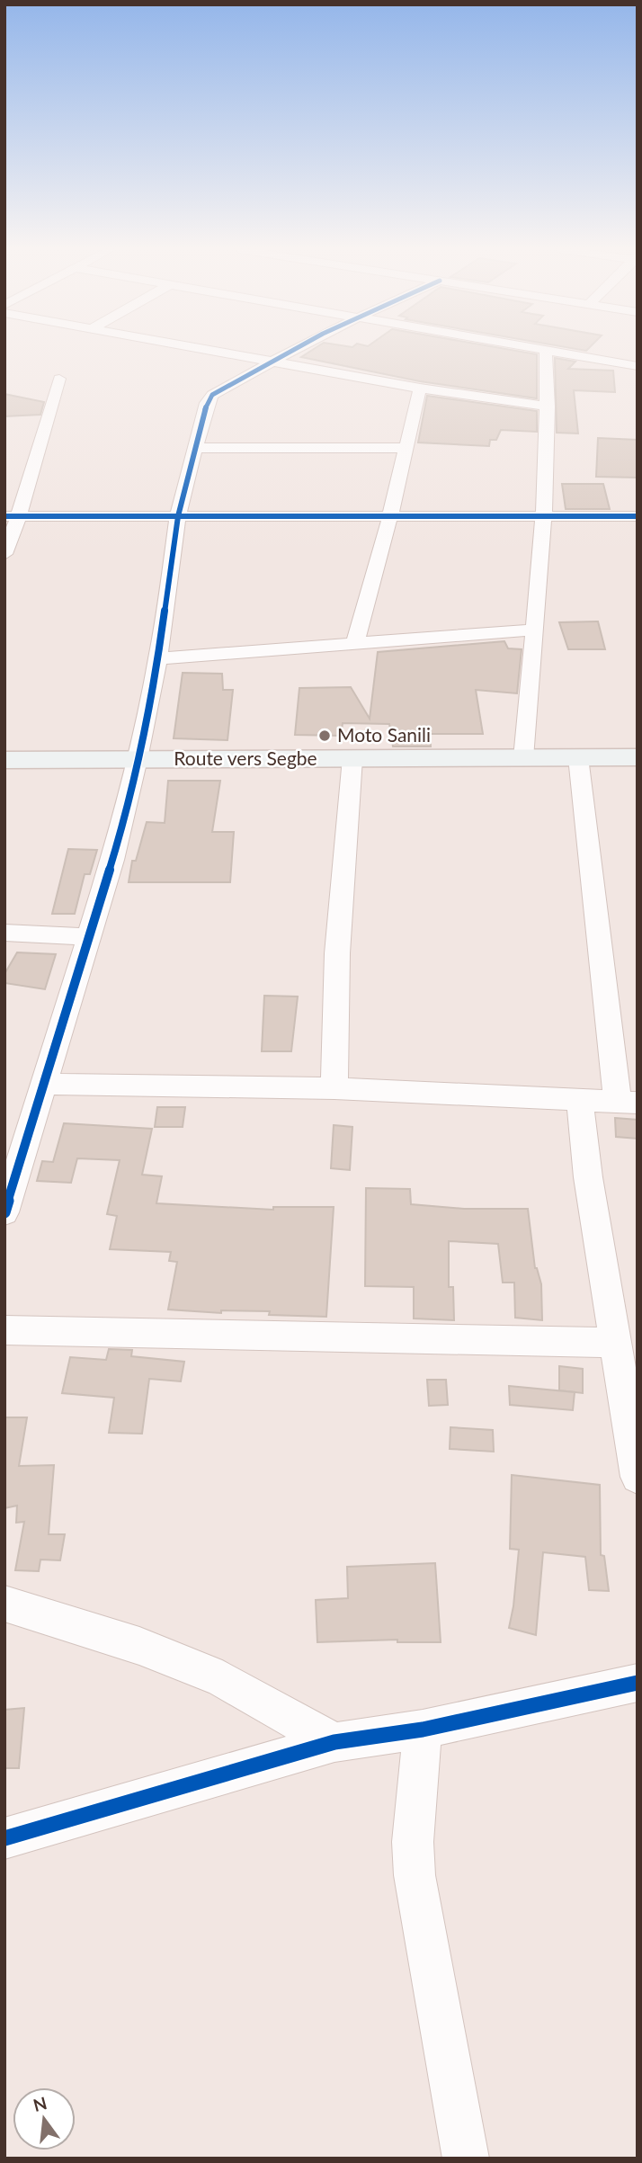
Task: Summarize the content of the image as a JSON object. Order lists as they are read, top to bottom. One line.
{"streets":{"main road":["Route vers Segbe"]},"places":["Moto Sanili"],"north":"top"}
